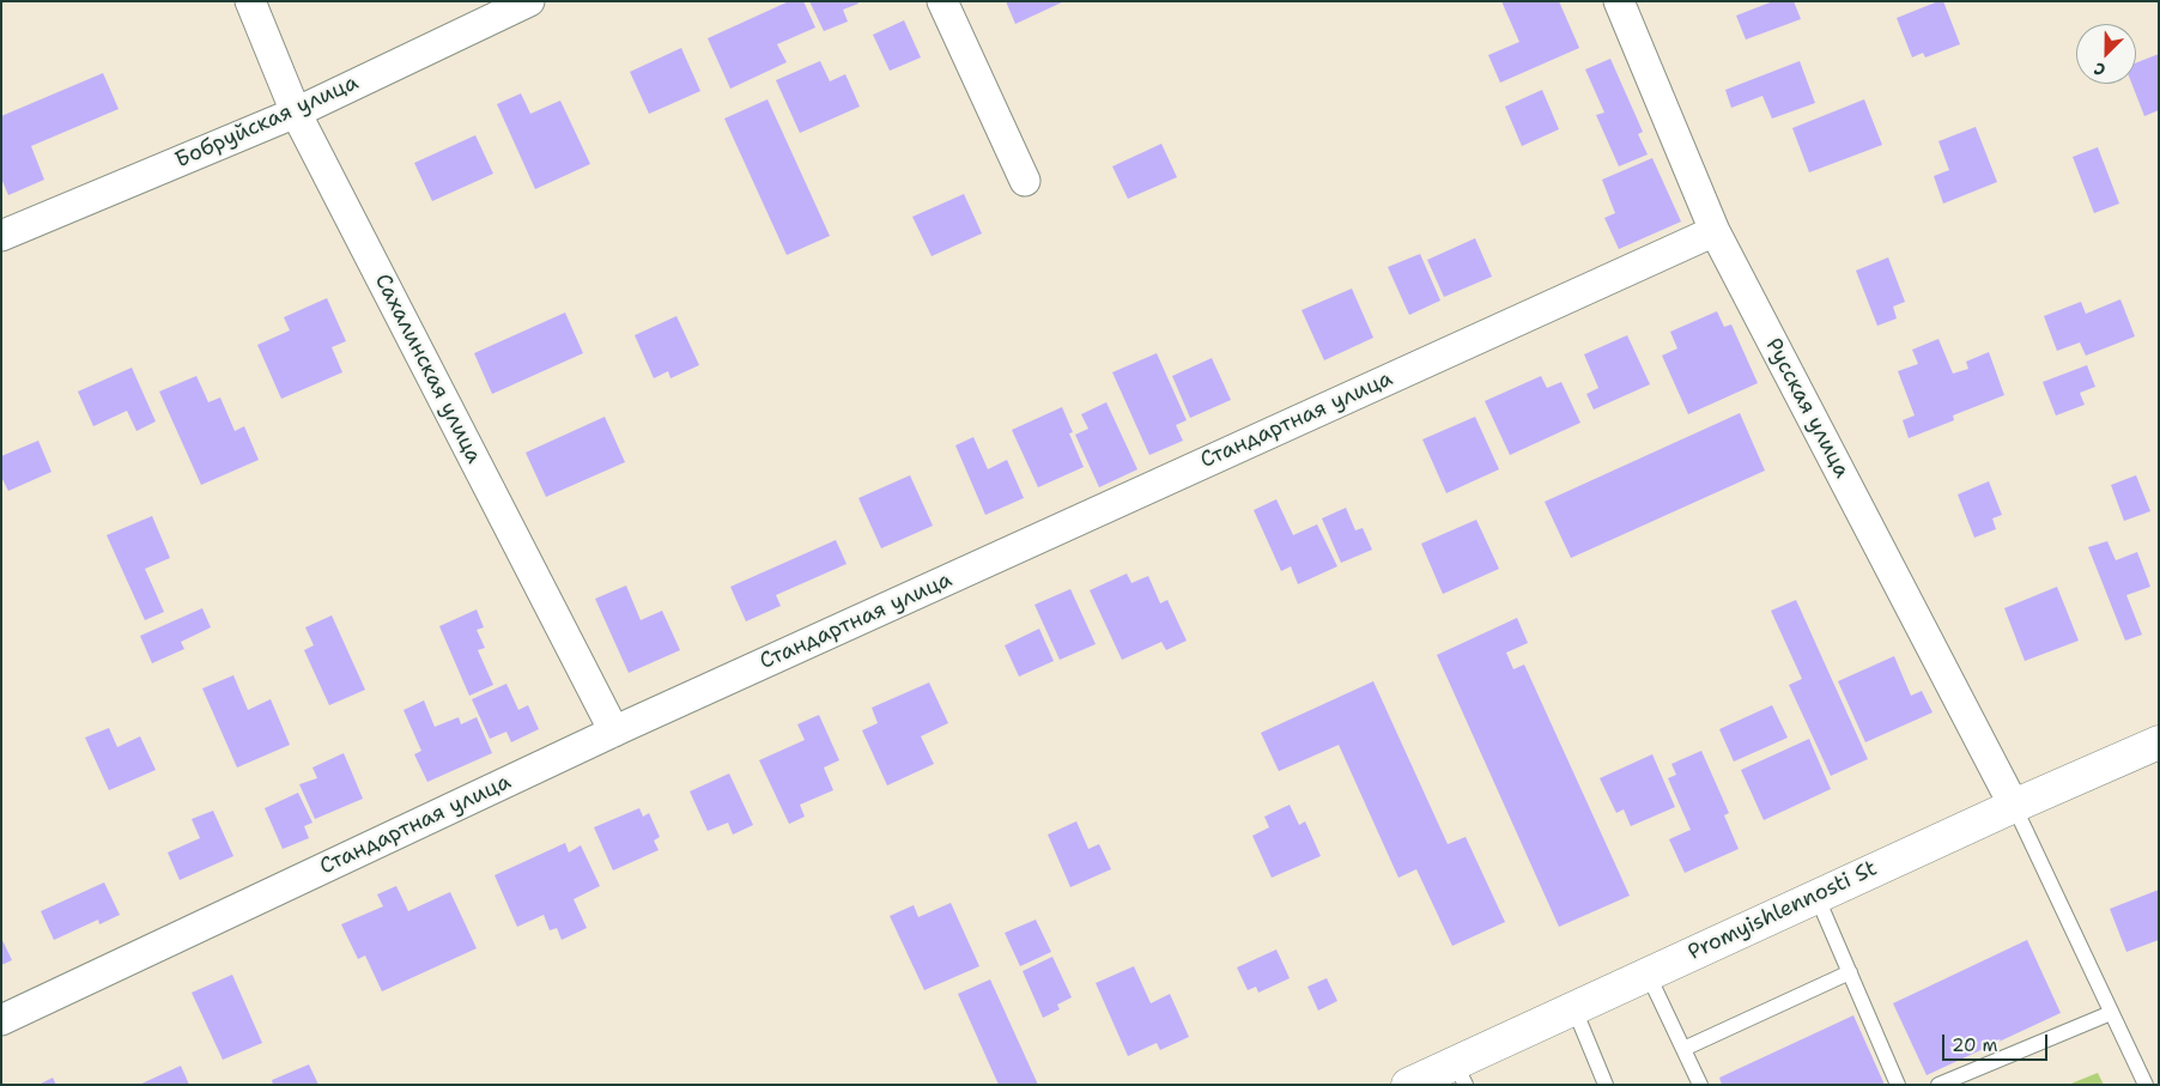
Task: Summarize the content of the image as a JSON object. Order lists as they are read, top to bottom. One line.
{"streets":{"main road":["Promyishlennosti St"],"street":["Бобруйская улица","Сахалинская улица","Русская улица","Стандартная улица"]},"crossings":[["Бобруйская улица","Сахалинская улица"],["Сахалинская улица","Стандартная улица"],["Русская улица","Стандартная улица"],["Русская улица","Promyishlennosti St"]],"scale_bar":"20 m","north":"bottom left"}
